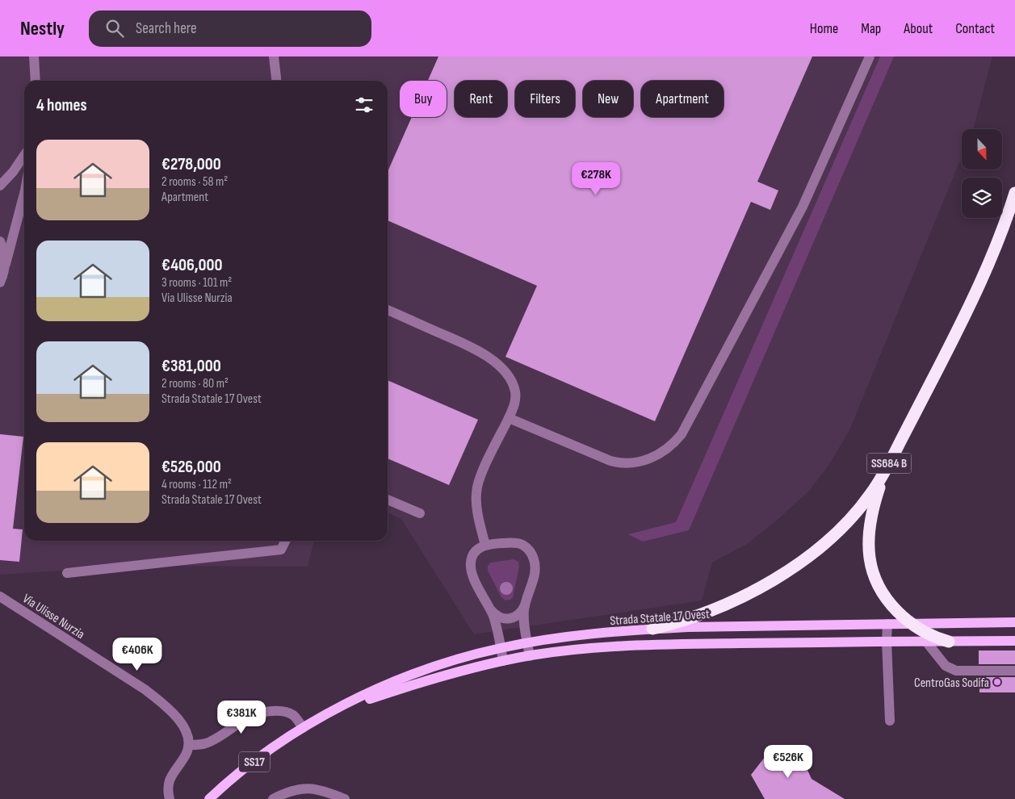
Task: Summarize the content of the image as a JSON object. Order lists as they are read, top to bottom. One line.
{"streets":{"highway":["SS684 B"],"main road":["Strada Statale 17 Ovest","SS17"],"street":["Via Ulisse Nurzia"]},"crossings":[["SS684 B","Strada Statale 17 Ovest"]],"places":["CentroGas Sodifa"],"north":"bottom","page":{"header":"Nestly","search":"Search here","nav":["Home","Map","About","Contact"],"chip":["Buy","Rent","Filters","New","Apartment"],"heading":"4 homes","list":[{"name":"€278,000","note":"2 rooms · 58 m² · Apartment"},{"name":"€406,000","note":"3 rooms · 101 m² · Via Ulisse Nurzia"},{"name":"€381,000","note":"2 rooms · 80 m² · Strada Statale 17 Ovest"},{"name":"€526,000","note":"4 rooms · 112 m² · Strada Statale 17 Ovest"}],"price":["€278K","€406K","€381K","€526K"]}}
